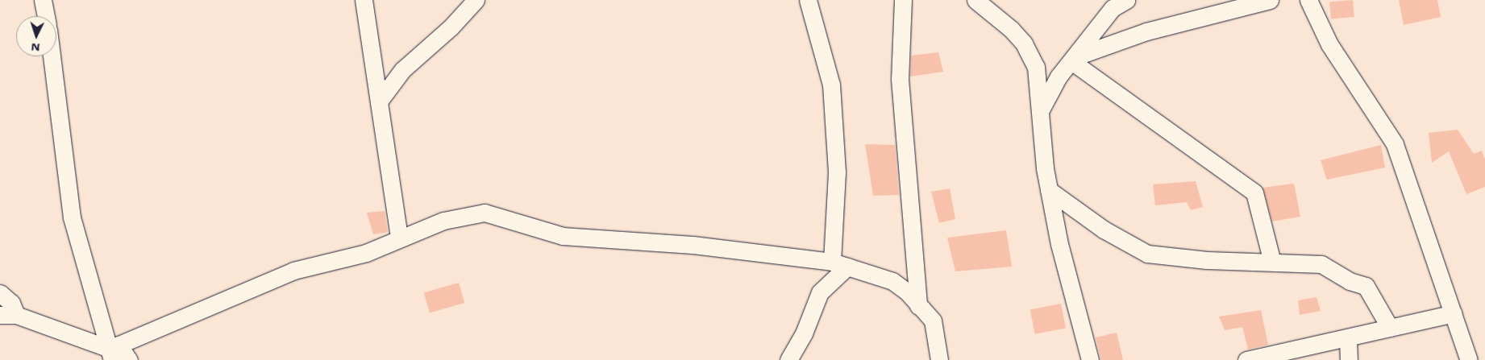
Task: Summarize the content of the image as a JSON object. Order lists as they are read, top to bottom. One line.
{"north":"bottom"}
